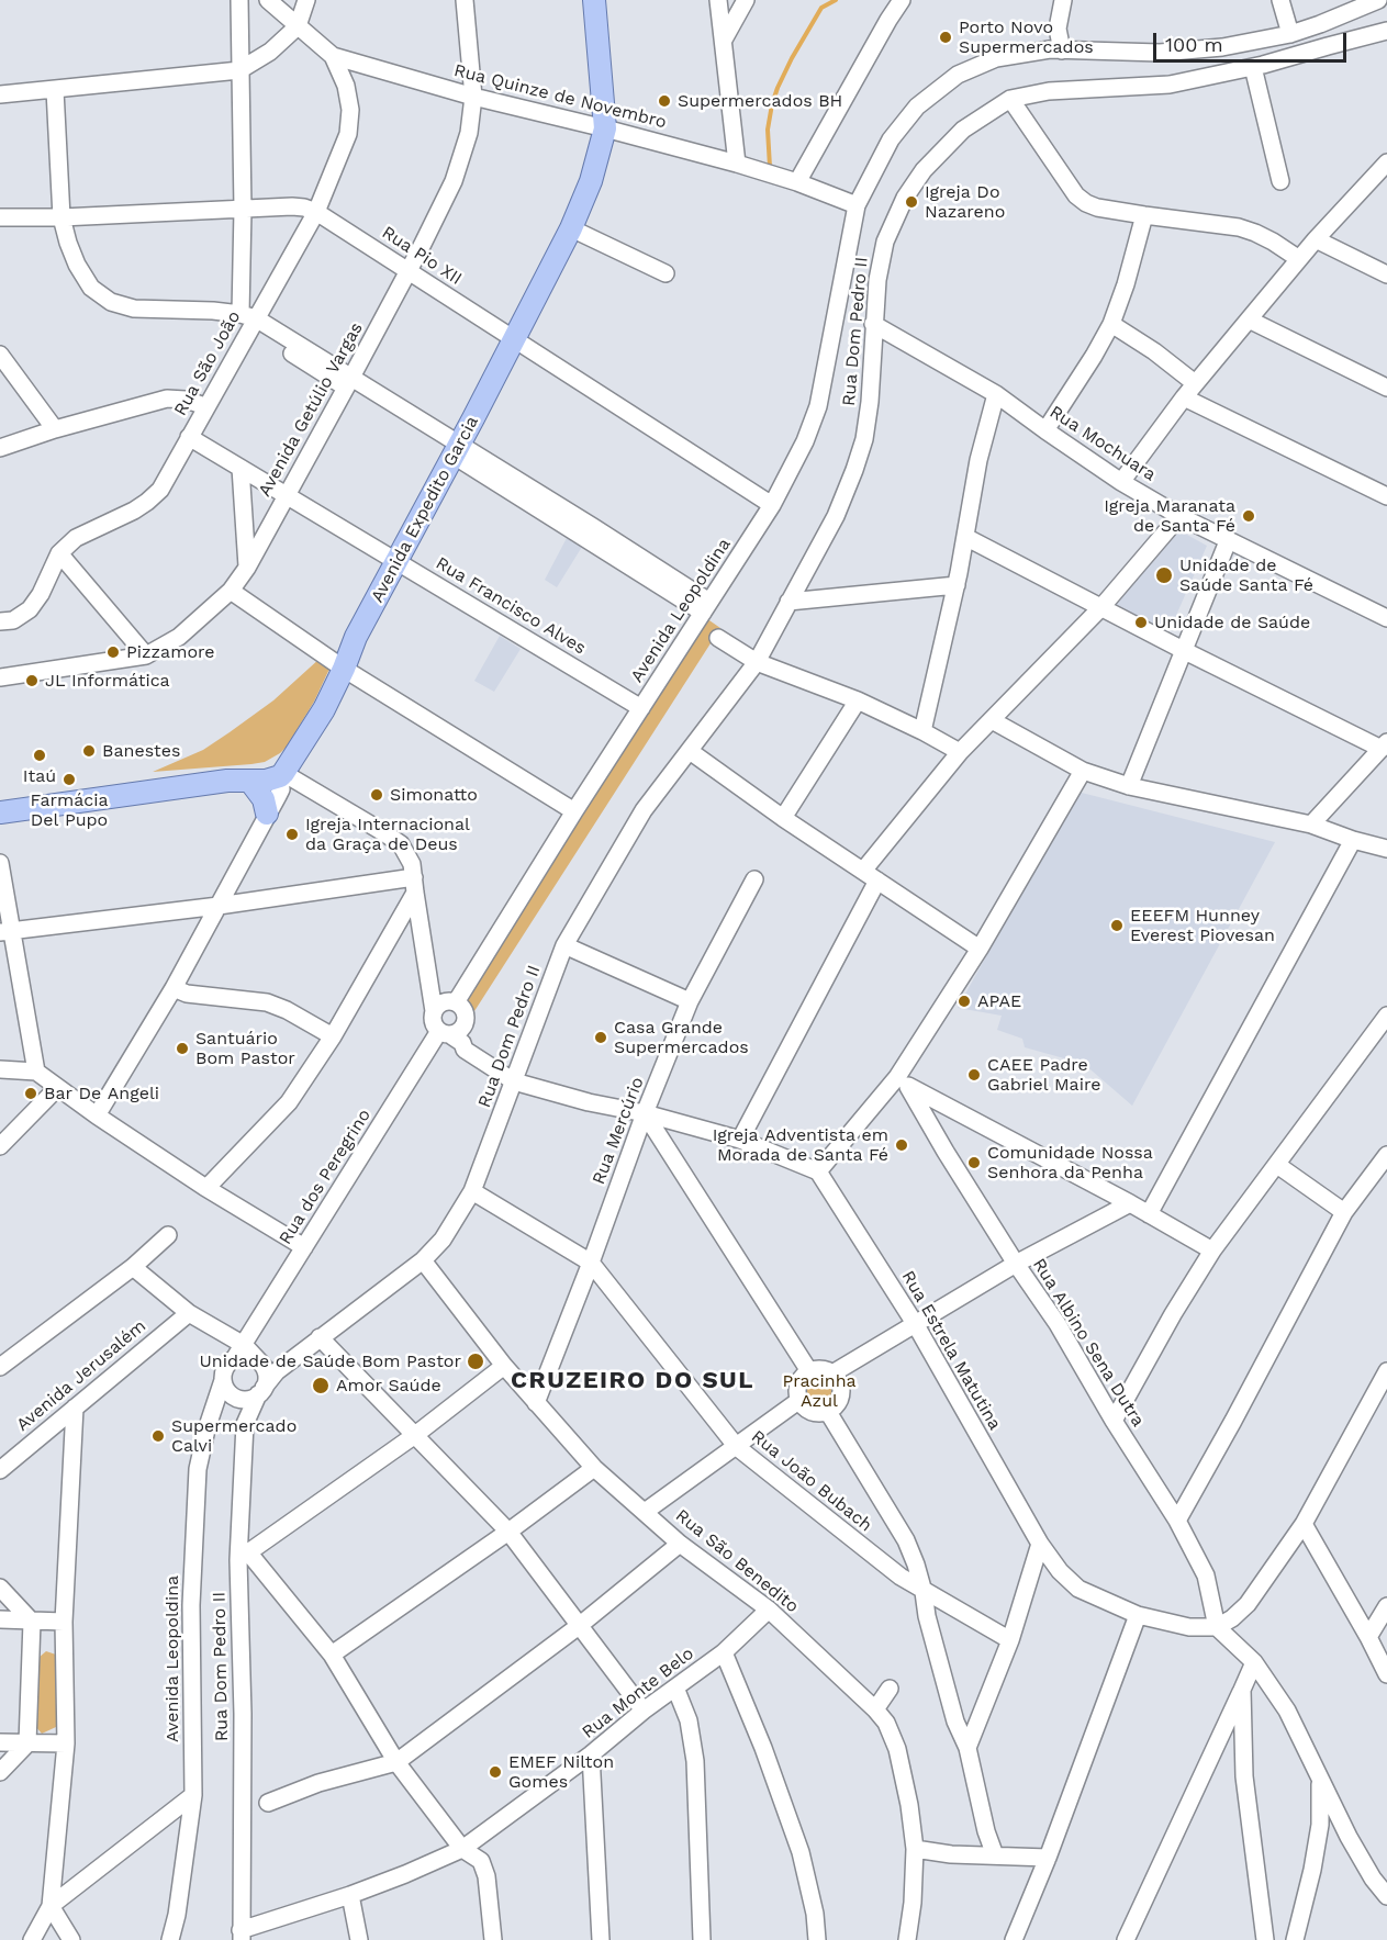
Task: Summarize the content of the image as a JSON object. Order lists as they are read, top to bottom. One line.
{"streets":{"main road":["Avenida Expedito Garcia"],"street":["Rua Quinze de Novembro","Rua Pio XII","Rua Dom Pedro II","Rua São João","Avenida Getúlio Vargas","Rua Mochuara","Rua Francisco Alves","Avenida Leopoldina","Rua Mercúrio","Rua dos Peregrino","Rua Albino Sena Dutra","Rua Estrela Matutina","Avenida Jerusalém","Rua João Bubach","Rua São Benedito","Rua Monte Belo"]},"crossings":[["Rua Quinze de Novembro","Rua São João"],["Rua Quinze de Novembro","Avenida Getúlio Vargas"],["Rua Quinze de Novembro","Avenida Expedito Garcia"],["Rua Quinze de Novembro","Avenida Leopoldina"],["Rua Pio XII","Rua São João"],["Rua Pio XII","Avenida Getúlio Vargas"],["Rua Pio XII","Avenida Expedito Garcia"],["Rua Pio XII","Avenida Leopoldina"],["Rua Dom Pedro II","Rua Mochuara"],["Rua Dom Pedro II","Avenida Leopoldina"],["Rua Dom Pedro II","Rua dos Peregrino"],["Rua Dom Pedro II","Rua João Bubach"],["Rua Dom Pedro II","Rua São Benedito"],["Rua Dom Pedro II","Rua Monte Belo"],["Rua São João","Rua Francisco Alves"],["Avenida Getúlio Vargas","Rua Francisco Alves"],["Avenida Expedito Garcia","Rua Francisco Alves"],["Rua Francisco Alves","Avenida Leopoldina"],["Avenida Leopoldina","Rua dos Peregrino"],["Rua Mercúrio","Rua João Bubach"],["Rua Mercúrio","Rua São Benedito"],["Rua Albino Sena Dutra","Rua Estrela Matutina"],["Rua São Benedito","Rua Monte Belo"]],"districts":["CRUZEIRO DO SUL"],"parks":["Pracinha Azul"],"places":["Porto Novo Supermercados","Supermercados BH","Igreja Do Nazareno","Igreja Maranata de Santa Fé","Unidade de Saúde Santa Fé","Unidade de Saúde","Pizzamore","JL Informática","Banestes","Itaú","Farmácia Del Pupo","Simonatto","Igreja Internacional da Graça de Deus","EEEFM Hunney Everest Piovesan","APAE","Casa Grande Supermercados","Santuário Bom Pastor","CAEE Padre Gabriel Maire","Bar De Angeli","Igreja Adventista em Morada de Santa Fé","Comunidade Nossa Senhora da Penha","Unidade de Saúde Bom Pastor","Amor Saúde","Supermercado Calvi","EMEF Nilton Gomes"],"scale_bar":"100 m"}
